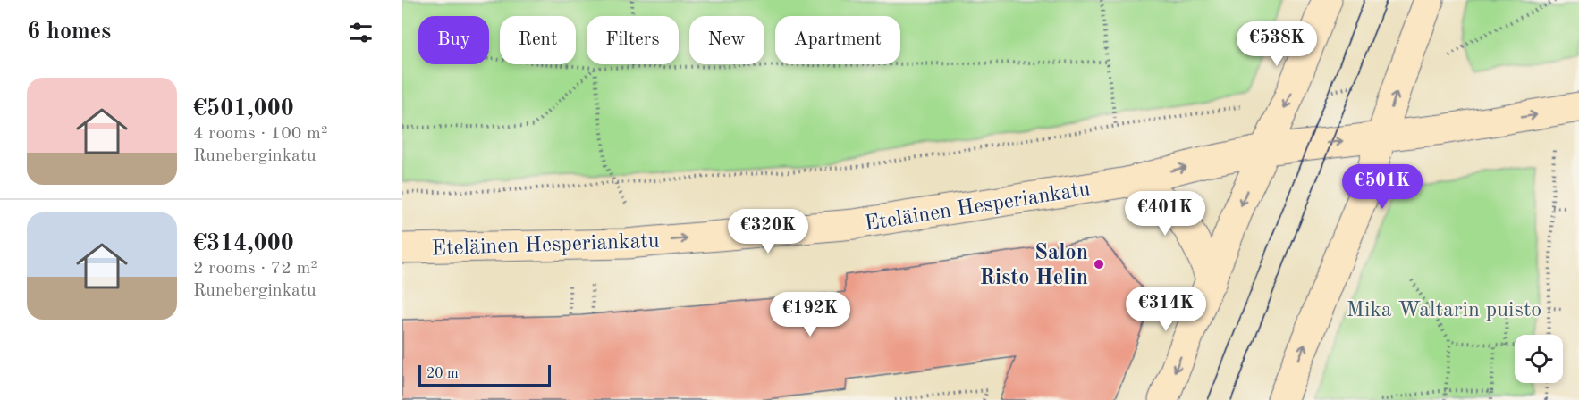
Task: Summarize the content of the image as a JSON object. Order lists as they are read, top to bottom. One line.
{"streets":{"street":["Eteläinen Hesperiankatu"]},"one_way":["Eteläinen Hesperiankatu"],"parks":["Mika Waltarin puisto"],"places":["Salon Risto Helin"],"scale_bar":"20 m","page":{"heading":"6 homes","chip":["Buy","Rent","Filters","New","Apartment"],"price":["€538K","€501K","€401K","€320K","€314K","€192K"],"list":[{"name":"€501,000","note":"4 rooms · 100 m² · Runeberginkatu"},{"name":"€314,000","note":"2 rooms · 72 m² · Runeberginkatu"}],"scale":"20 m"}}
